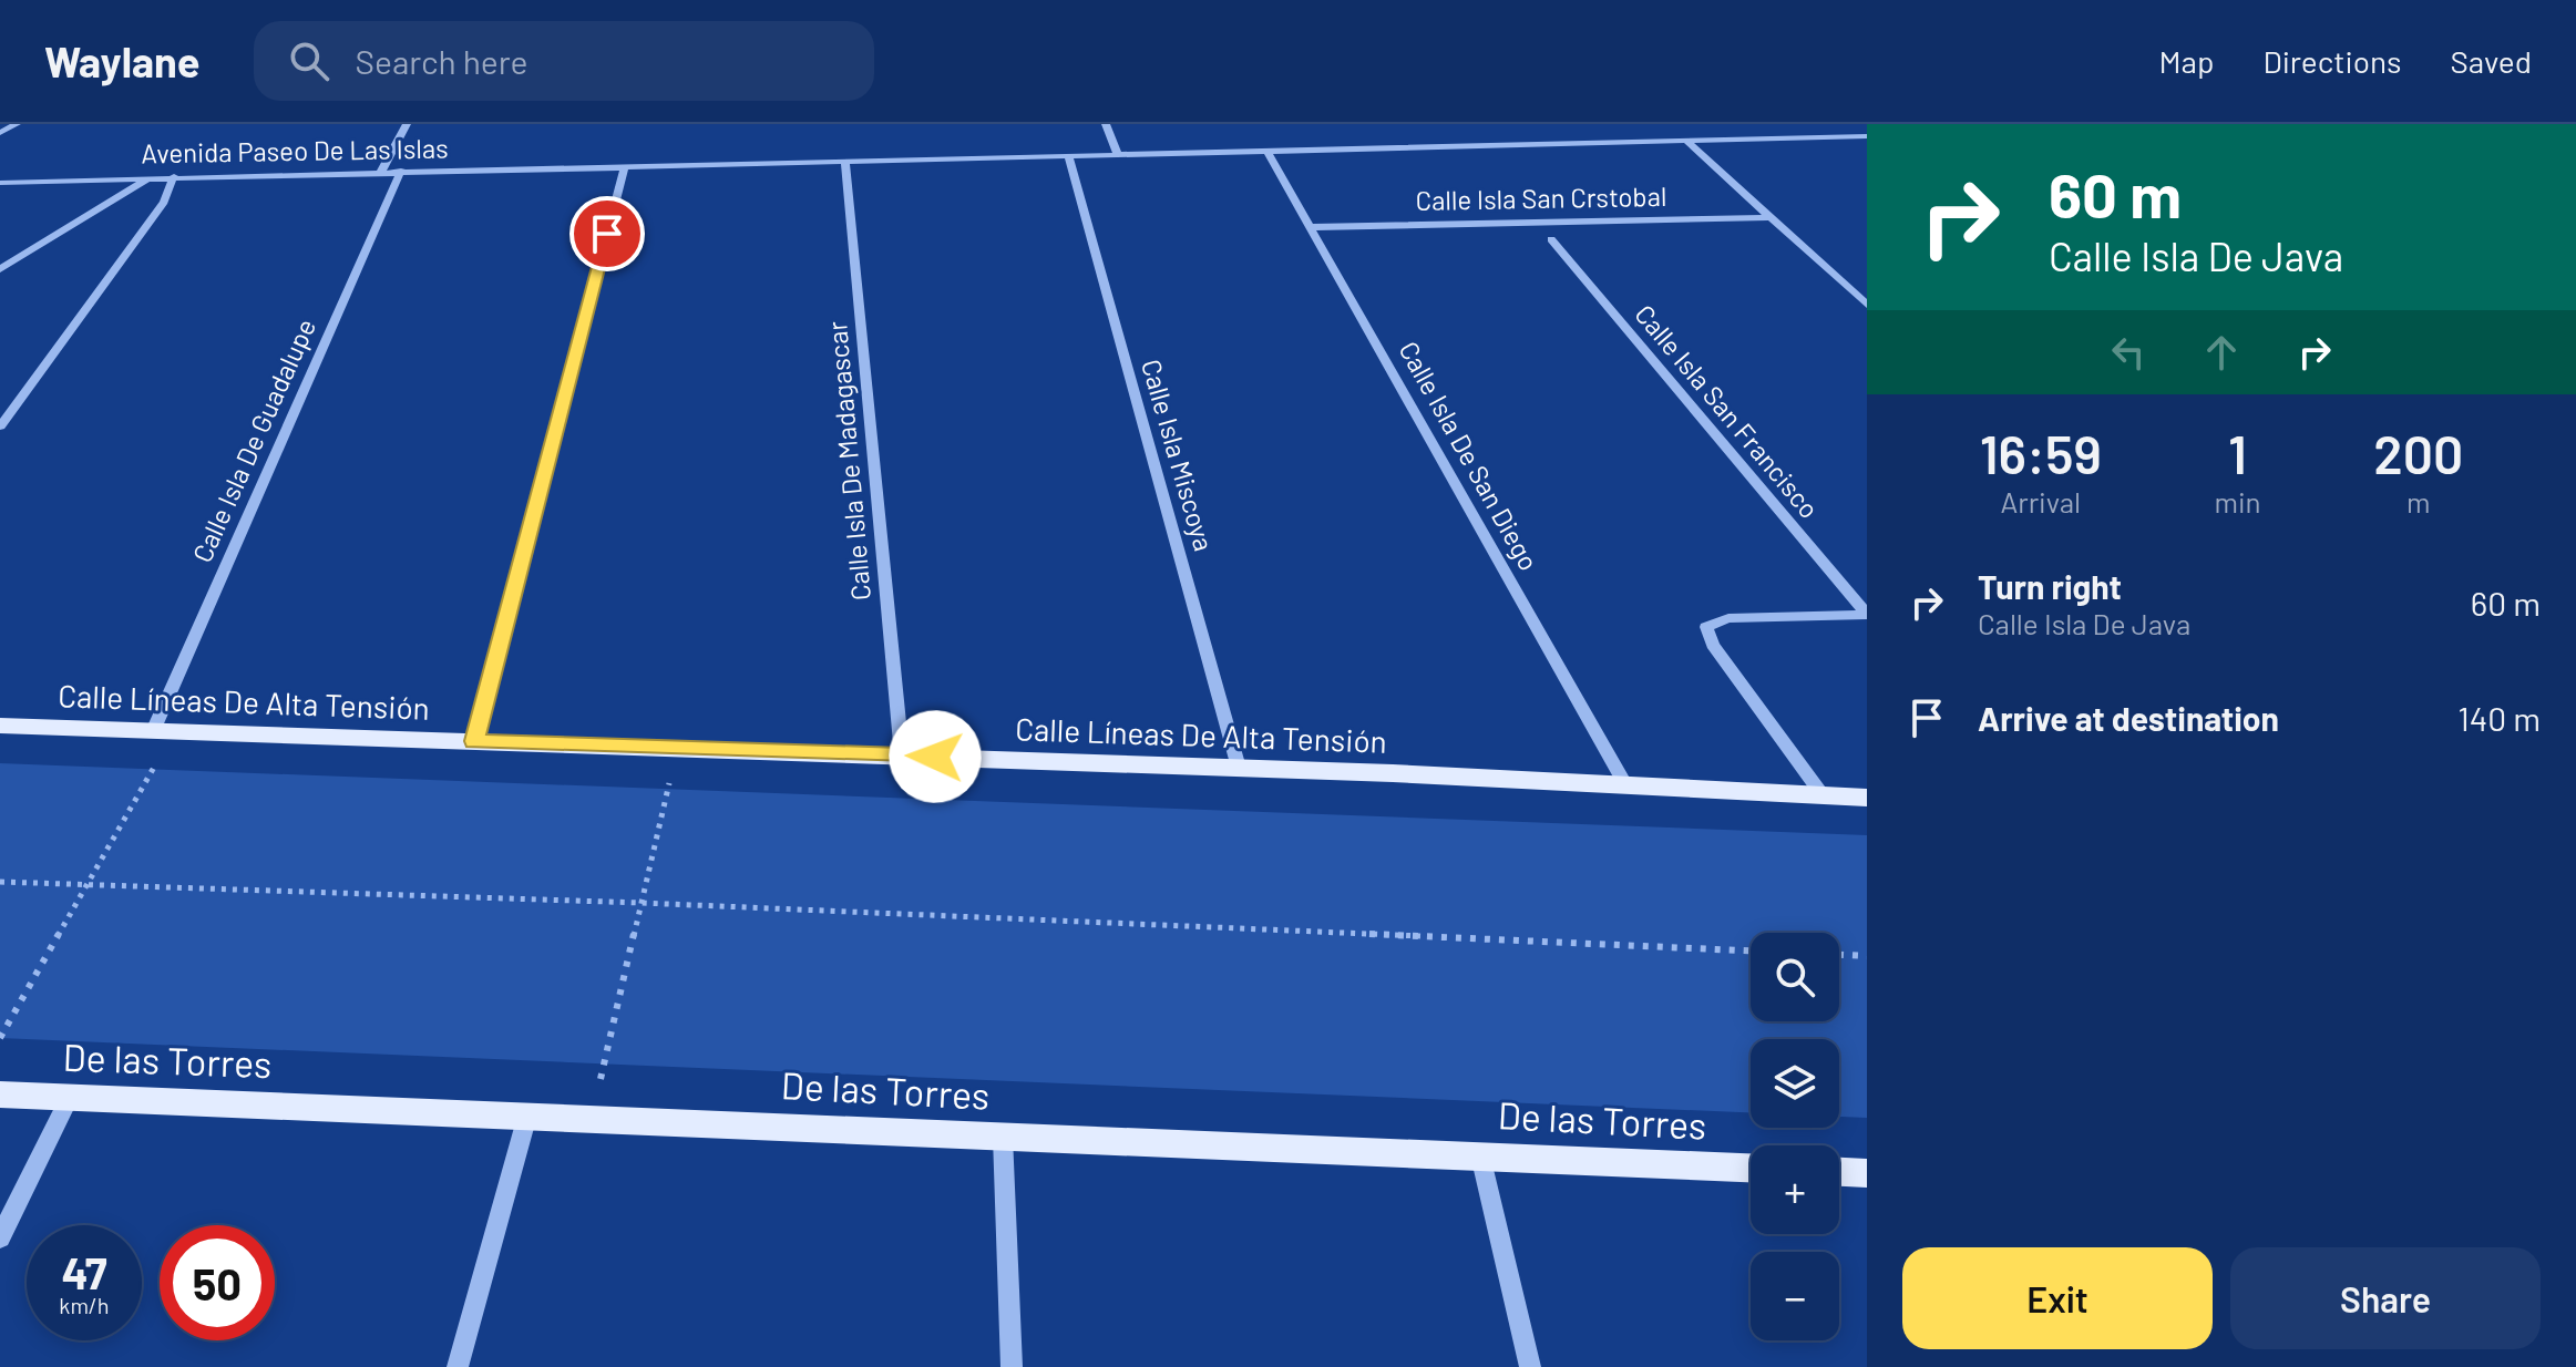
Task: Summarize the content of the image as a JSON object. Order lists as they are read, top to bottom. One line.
{"streets":{"main road":["Calle Líneas De Alta Tensión","De las Torres"],"street":["Avenida Paseo De Las Islas","Calle Isla San Crstobal","Calle Isla San Francisco","Calle Isla De Guadalupe","Calle Isla Miscoya","Calle Isla De San Diego","Calle Isla De Madagascar"]},"crossings":[["Avenida Paseo De Las Islas","Calle Isla De Guadalupe"],["Avenida Paseo De Las Islas","Calle Isla Miscoya"],["Avenida Paseo De Las Islas","Calle Isla De San Diego"],["Avenida Paseo De Las Islas","Calle Isla De Madagascar"],["Calle Isla San Crstobal","Calle Isla De San Diego"],["Calle Isla De Guadalupe","Calle Líneas De Alta Tensión"],["Calle Isla Miscoya","Calle Líneas De Alta Tensión"],["Calle Isla De San Diego","Calle Líneas De Alta Tensión"],["Calle Isla De Madagascar","Calle Líneas De Alta Tensión"]],"page":{"header":"Waylane","search":"Search here","nav":["Map","Directions","Saved"],"turn":["60 m","Calle Isla De Java"],"eta":["16:59","Arrival","1","min","200","m"],"list":[{"name":"Turn right","note":"Calle Isla De Java","value":"60 m"},{"name":"Arrive at destination","value":"140 m"}],"map_buttons":["+","−"],"speed":"47 km/h","limit":"50","buttons":["Exit","Share"]}}
